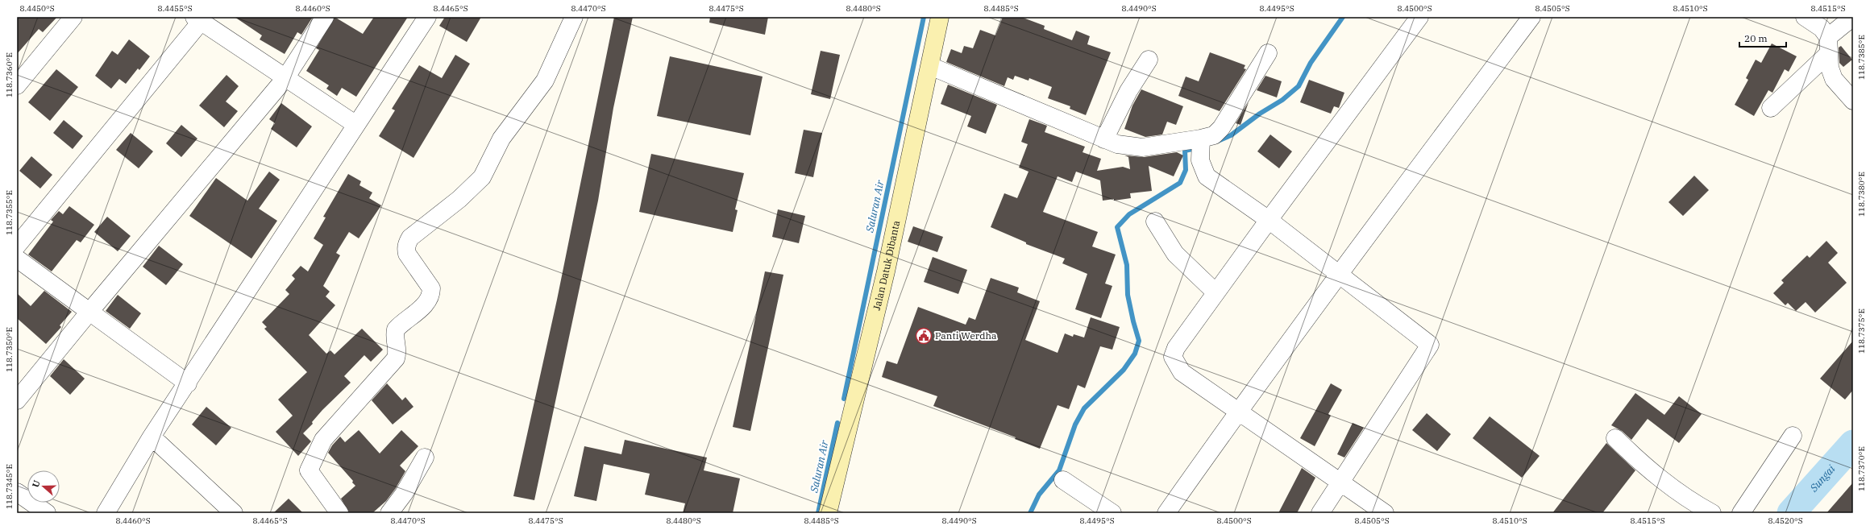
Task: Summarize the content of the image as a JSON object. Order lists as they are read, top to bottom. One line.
{"streets":{"main road":["Jalan Datuk Dibanta"]},"water":["Saluran Air","Sungai"],"places":{"public building":["Panti Werdha"]},"scale_bar":"20 m","north":"left","coordinates":["8.4450°S","8.4455°S","8.4460°S","8.4465°S","8.4470°S","8.4475°S","8.4480°S","8.4485°S","8.4490°S","8.4495°S","8.4500°S","8.4505°S","8.4510°S","8.4515°S","118.7385°E","118.7360°E","118.7380°E","118.7355°E","118.7375°E","118.7350°E","118.7370°E","118.7345°E","8.4520°S"]}
